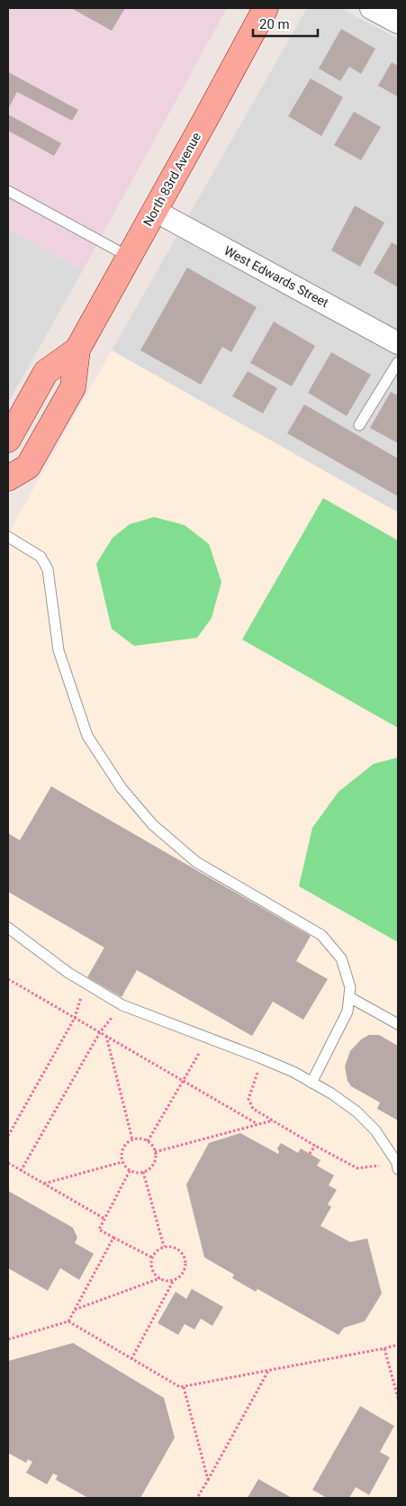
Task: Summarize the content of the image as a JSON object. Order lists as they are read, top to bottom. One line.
{"streets":{"main road":["North 83rd Avenue"],"street":["West Edwards Street"]},"crossings":[["North 83rd Avenue","West Edwards Street"]],"scale_bar":"20 m"}
